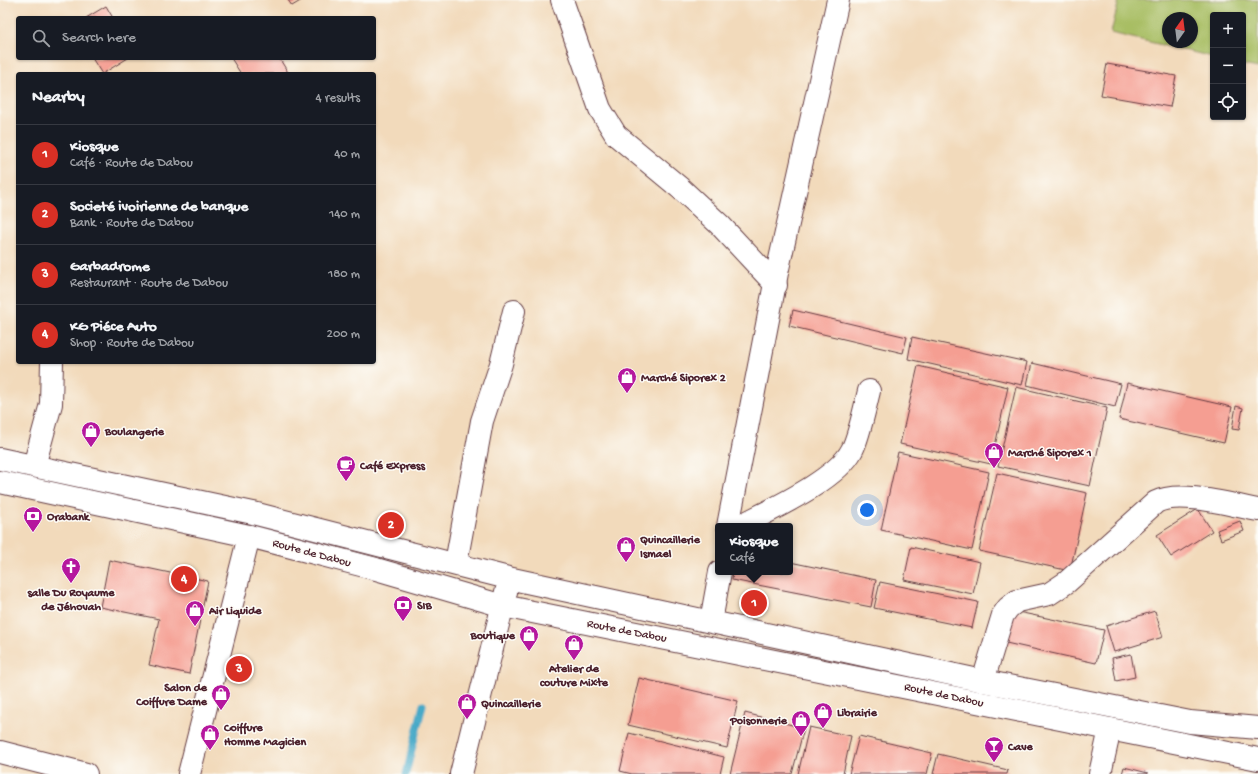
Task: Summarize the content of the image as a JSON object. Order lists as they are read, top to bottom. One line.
{"streets":{"street":["Route de Dabou"]},"places":{"shop":["Marché Siporex 2","Boulangerie","Marché Siporex 1","Quincaillerie Ismael","Air Liquide","Boutique","Atelier de couture Mixte","Salon de Coiffure Dame","Quincaillerie","Librairie","Poisonnerie","Coiffure Homme Magicien"],"cafe":["Café Express"],"bank":["Orabank","SIB"],"church":["salle Du Royaume de Jéhovah"],"bar":["Cave"]},"north":"top","page":{"map_buttons":["+","−"],"search":"Search here","heading":["Nearby","4 results"],"list":[{"mark":"1","name":"Kiosque","note":"Café · Route de Dabou","value":"40 m"},{"mark":"2","name":"Societé ivoirienne de banque","note":"Bank · Route de Dabou","value":"140 m"},{"mark":"3","name":"Garbadrome","note":"Restaurant · Route de Dabou","value":"180 m"},{"mark":"4","name":"KG Piéce Auto","note":"Shop · Route de Dabou","value":"200 m"}],"pins":["2","4","1","3"],"popup":["Kiosque","Café"]}}
